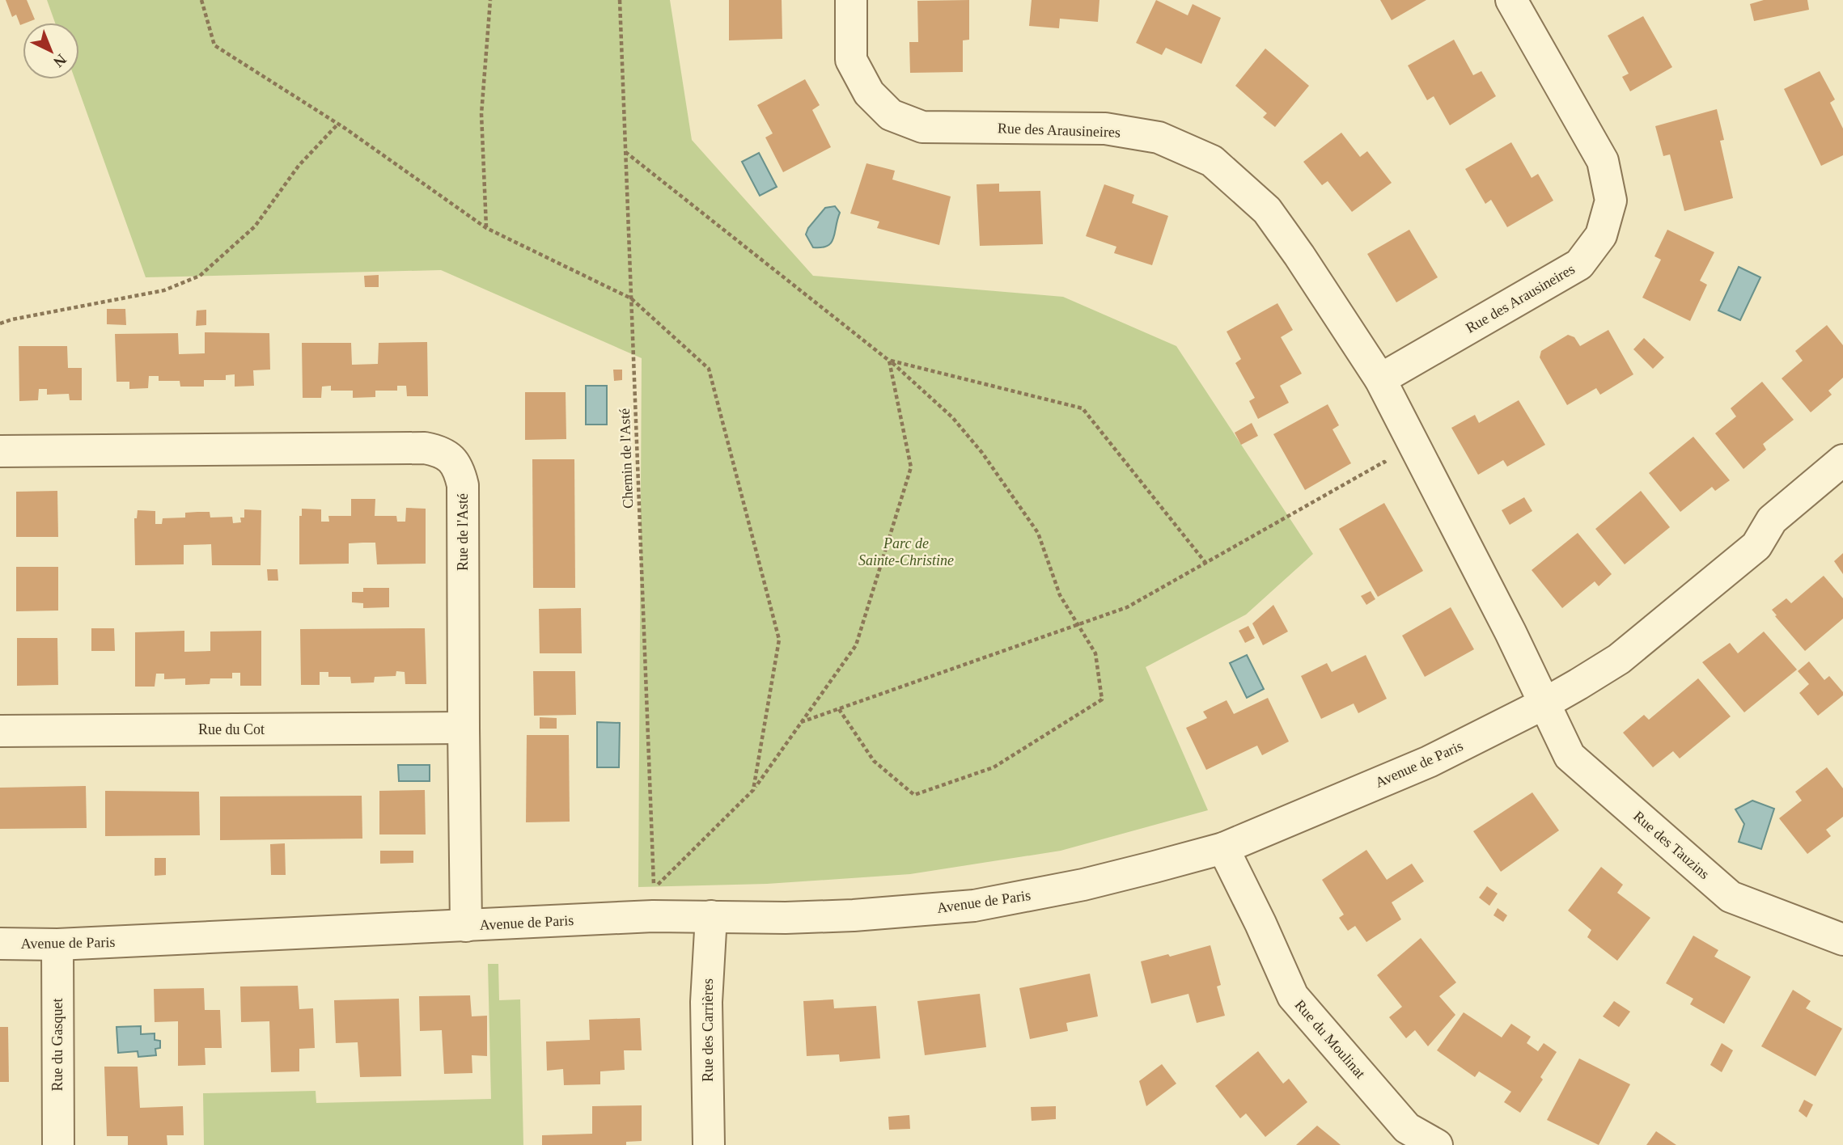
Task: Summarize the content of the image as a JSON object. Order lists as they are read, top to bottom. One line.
{"streets":{"street":["Rue des Arausineires","Rue de l'Asté","Rue du Cot","Avenue de Paris","Rue des Tauzins","Rue des Carrières","Rue du Moulinat","Rue du Gasquet"],"path":["Chemin de l'Asté"]},"crossings":[["Rue des Arausineires","Avenue de Paris"],["Rue des Arausineires","Rue des Tauzins"],["Rue de l'Asté","Rue du Cot"],["Rue de l'Asté","Avenue de Paris"],["Avenue de Paris","Rue des Tauzins"],["Avenue de Paris","Rue des Carrières"],["Avenue de Paris","Rue du Moulinat"],["Avenue de Paris","Rue du Gasquet"]],"parks":["Parc de Sainte-Christine"],"north":"bottom right"}
